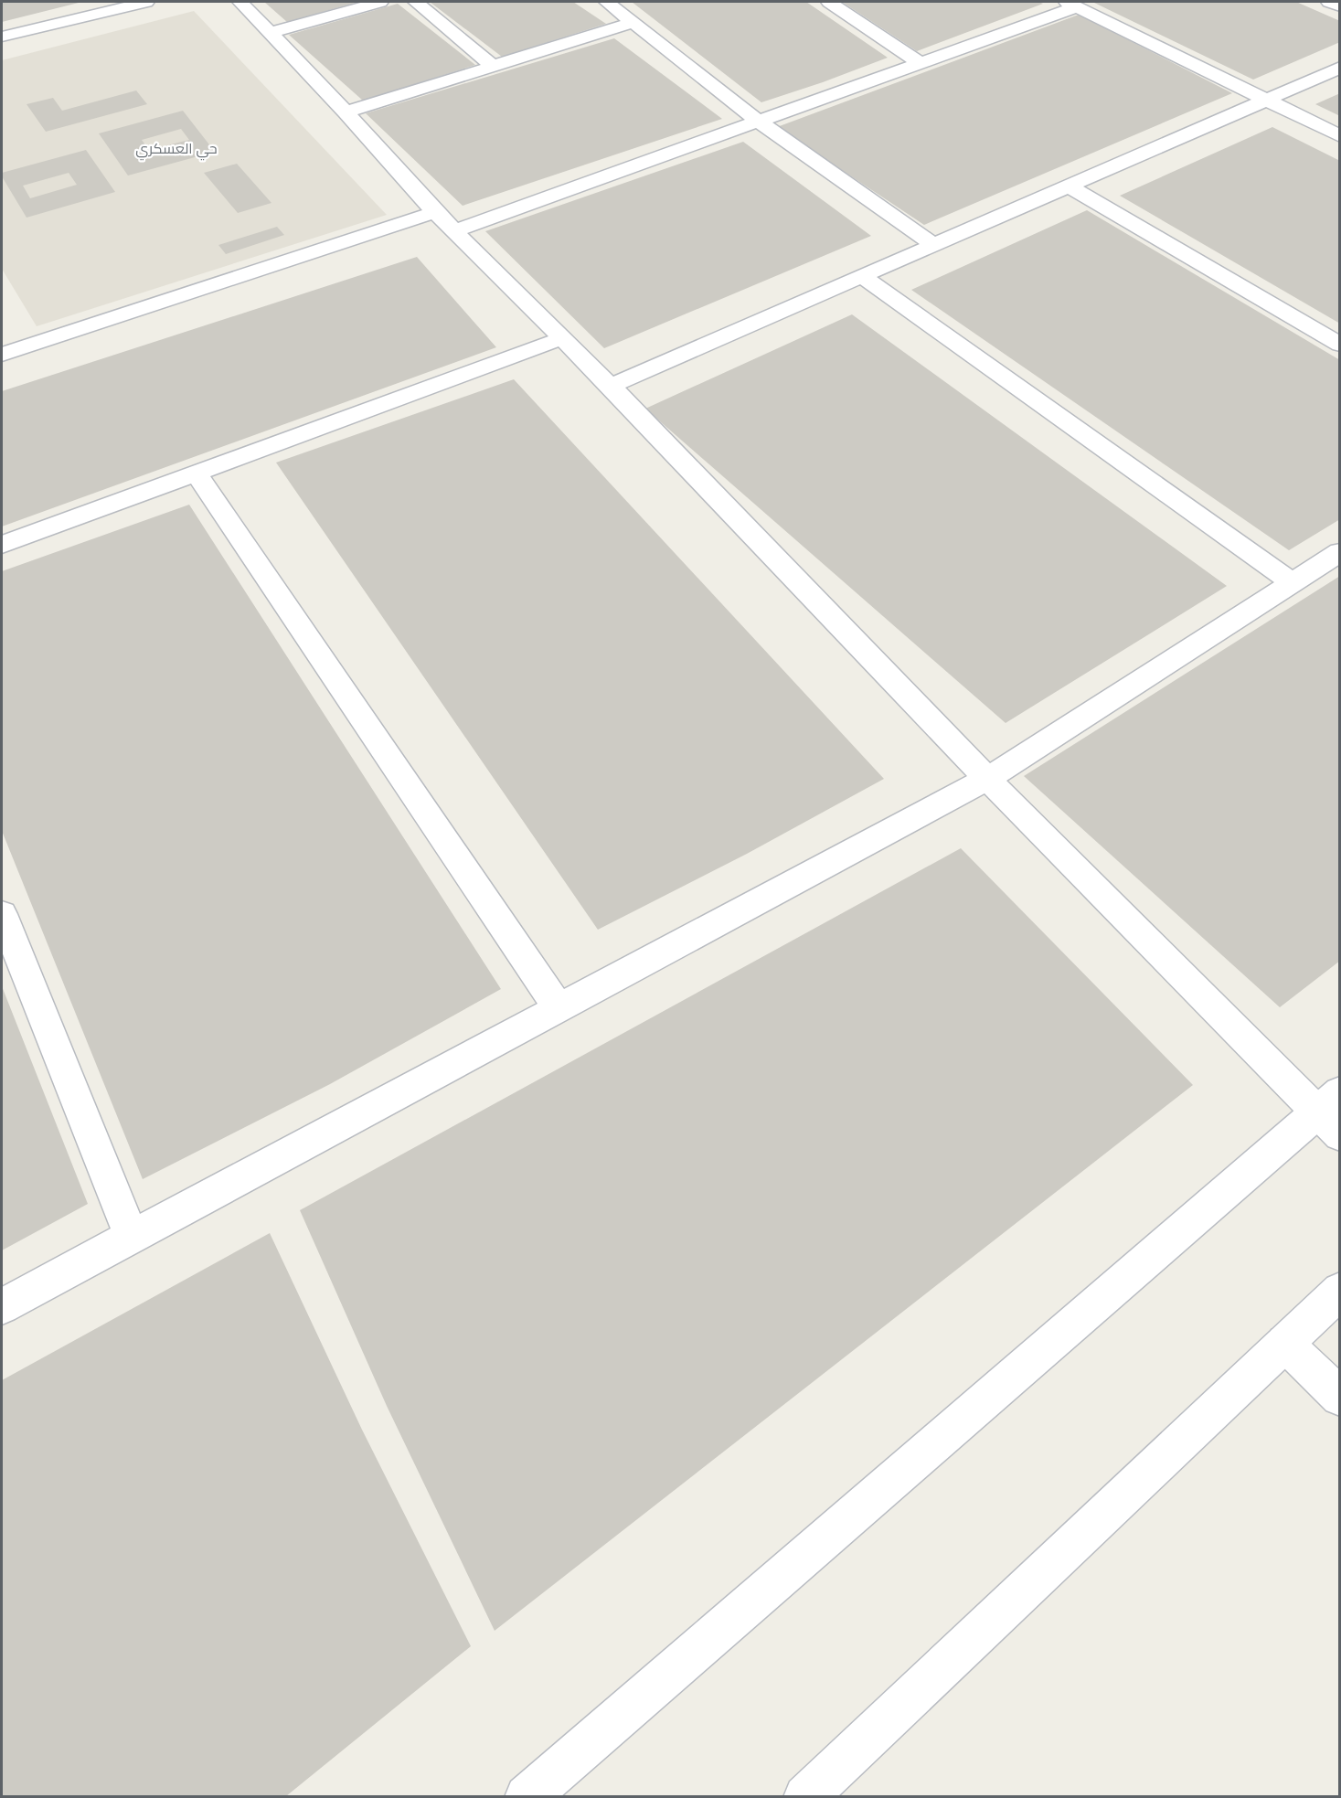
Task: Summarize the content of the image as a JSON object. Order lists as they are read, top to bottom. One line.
{"districts":["حي العسكري"]}
